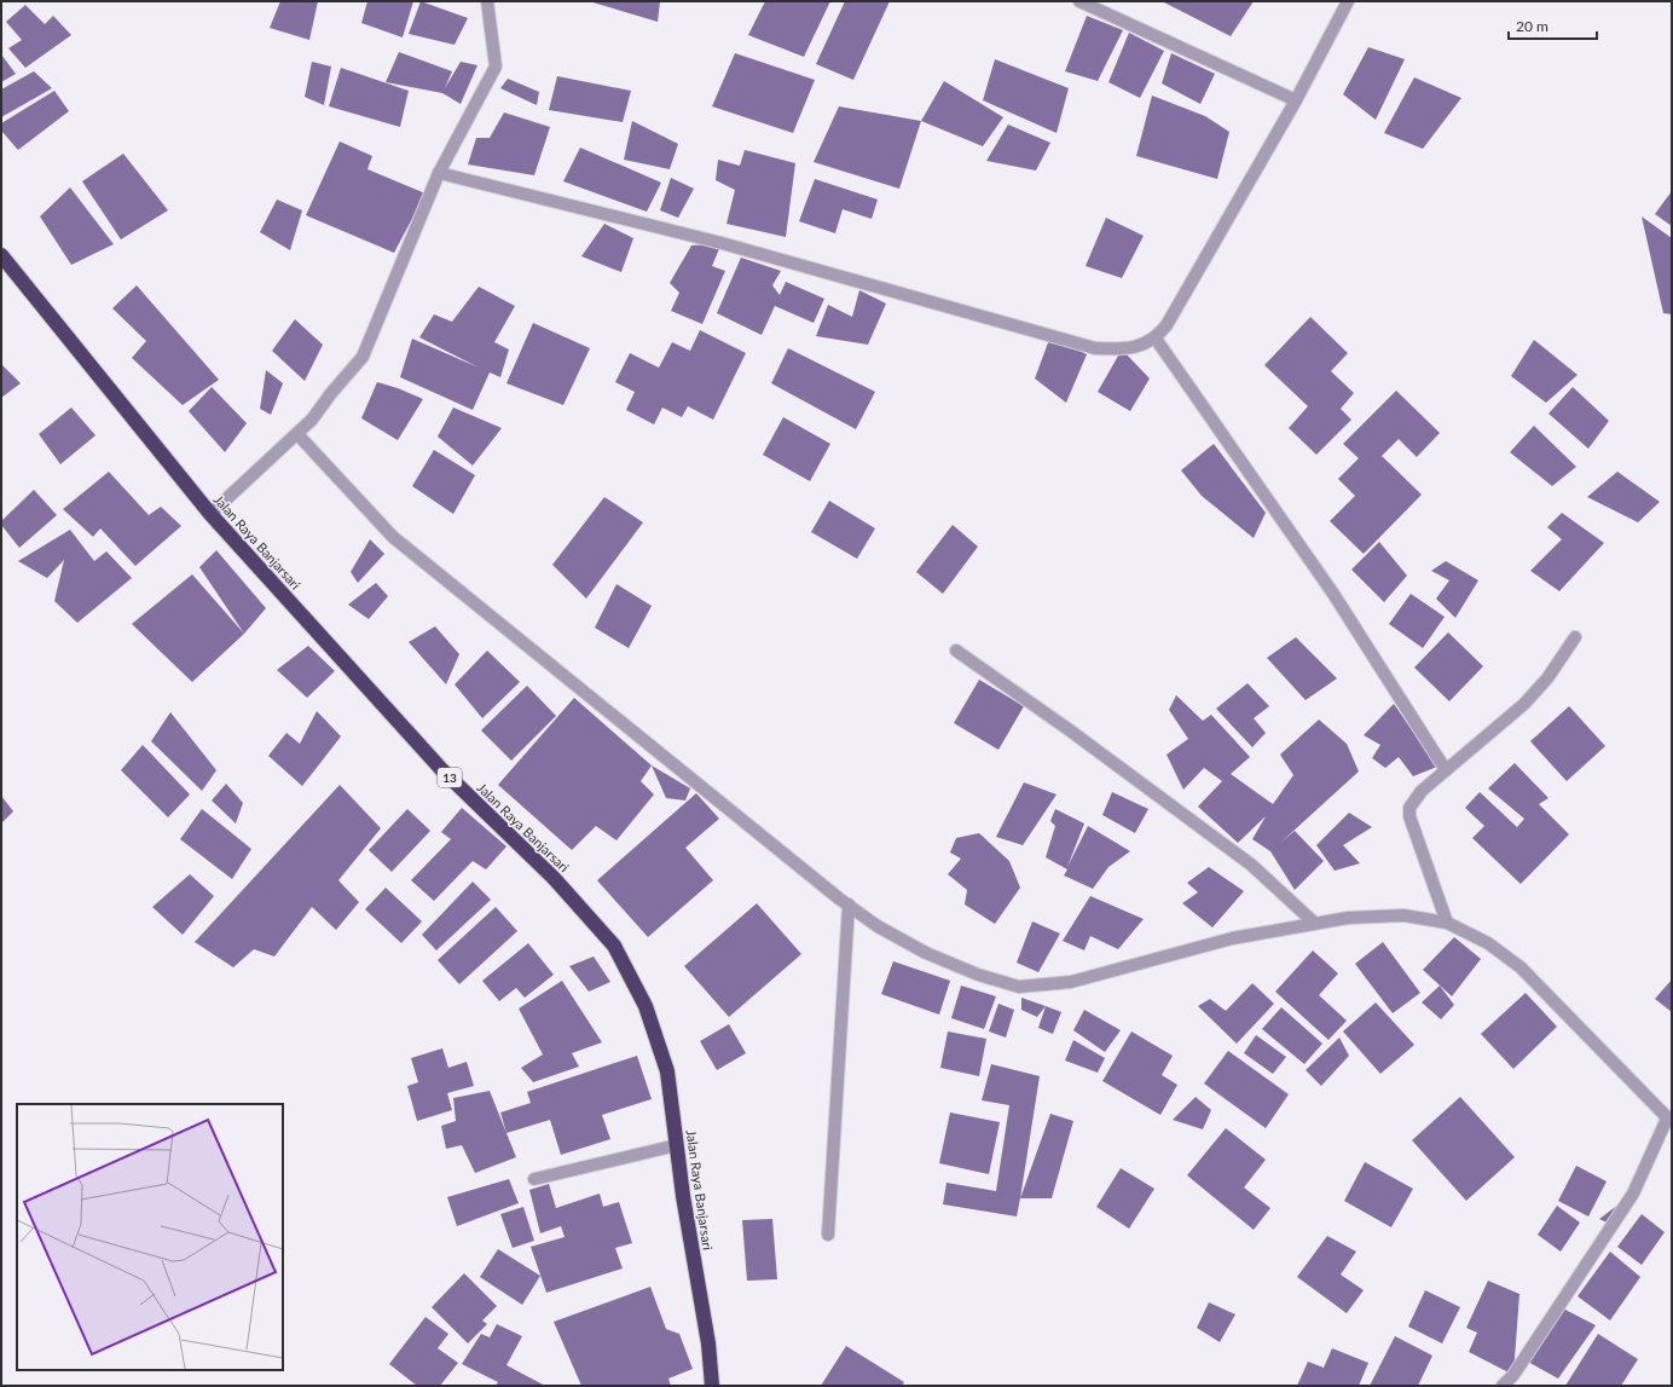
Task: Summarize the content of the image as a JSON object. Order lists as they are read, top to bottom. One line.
{"streets":{"highway":["Jalan Raya Banjarsari","13"]},"scale_bar":"20 m"}
